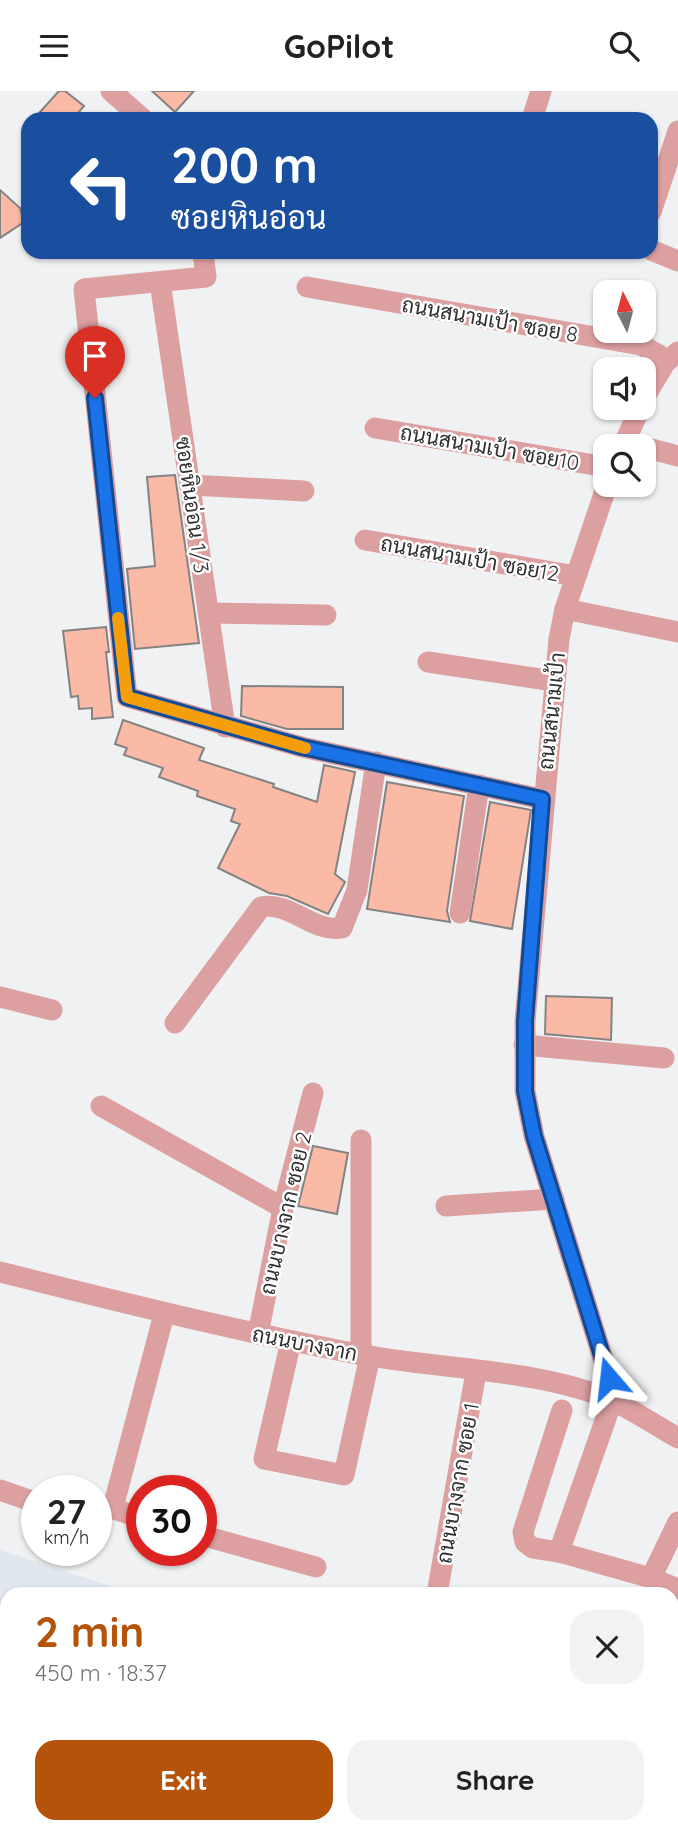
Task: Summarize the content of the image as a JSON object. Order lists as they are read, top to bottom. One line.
{"streets":{"street":["ถนนสนามเป้า ซอย 8","ถนนสนามเป้า ซอย10","ซอยหินอ่อน 1/3","ถนนสนามเป้า ซอย12","ถนนสนามเป้า","ถนนบางจาก ซอย 2","ถนนบางจาก","ถนนบางจาก ซอย 1"]},"crossings":[["ถนนสนามเป้า ซอย12","ถนนสนามเป้า"],["ถนนสนามเป้า","ถนนบางจาก"],["ถนนบางจาก ซอย 2","ถนนบางจาก"],["ถนนบางจาก","ถนนบางจาก ซอย 1"]],"north":"top","page":{"header":"GoPilot","turn":["200 m","ซอยหินอ่อน"],"speed":"27 km/h","limit":"30","heading":["2 min","450 m · 18:37"],"buttons":["Exit","Share"]}}
